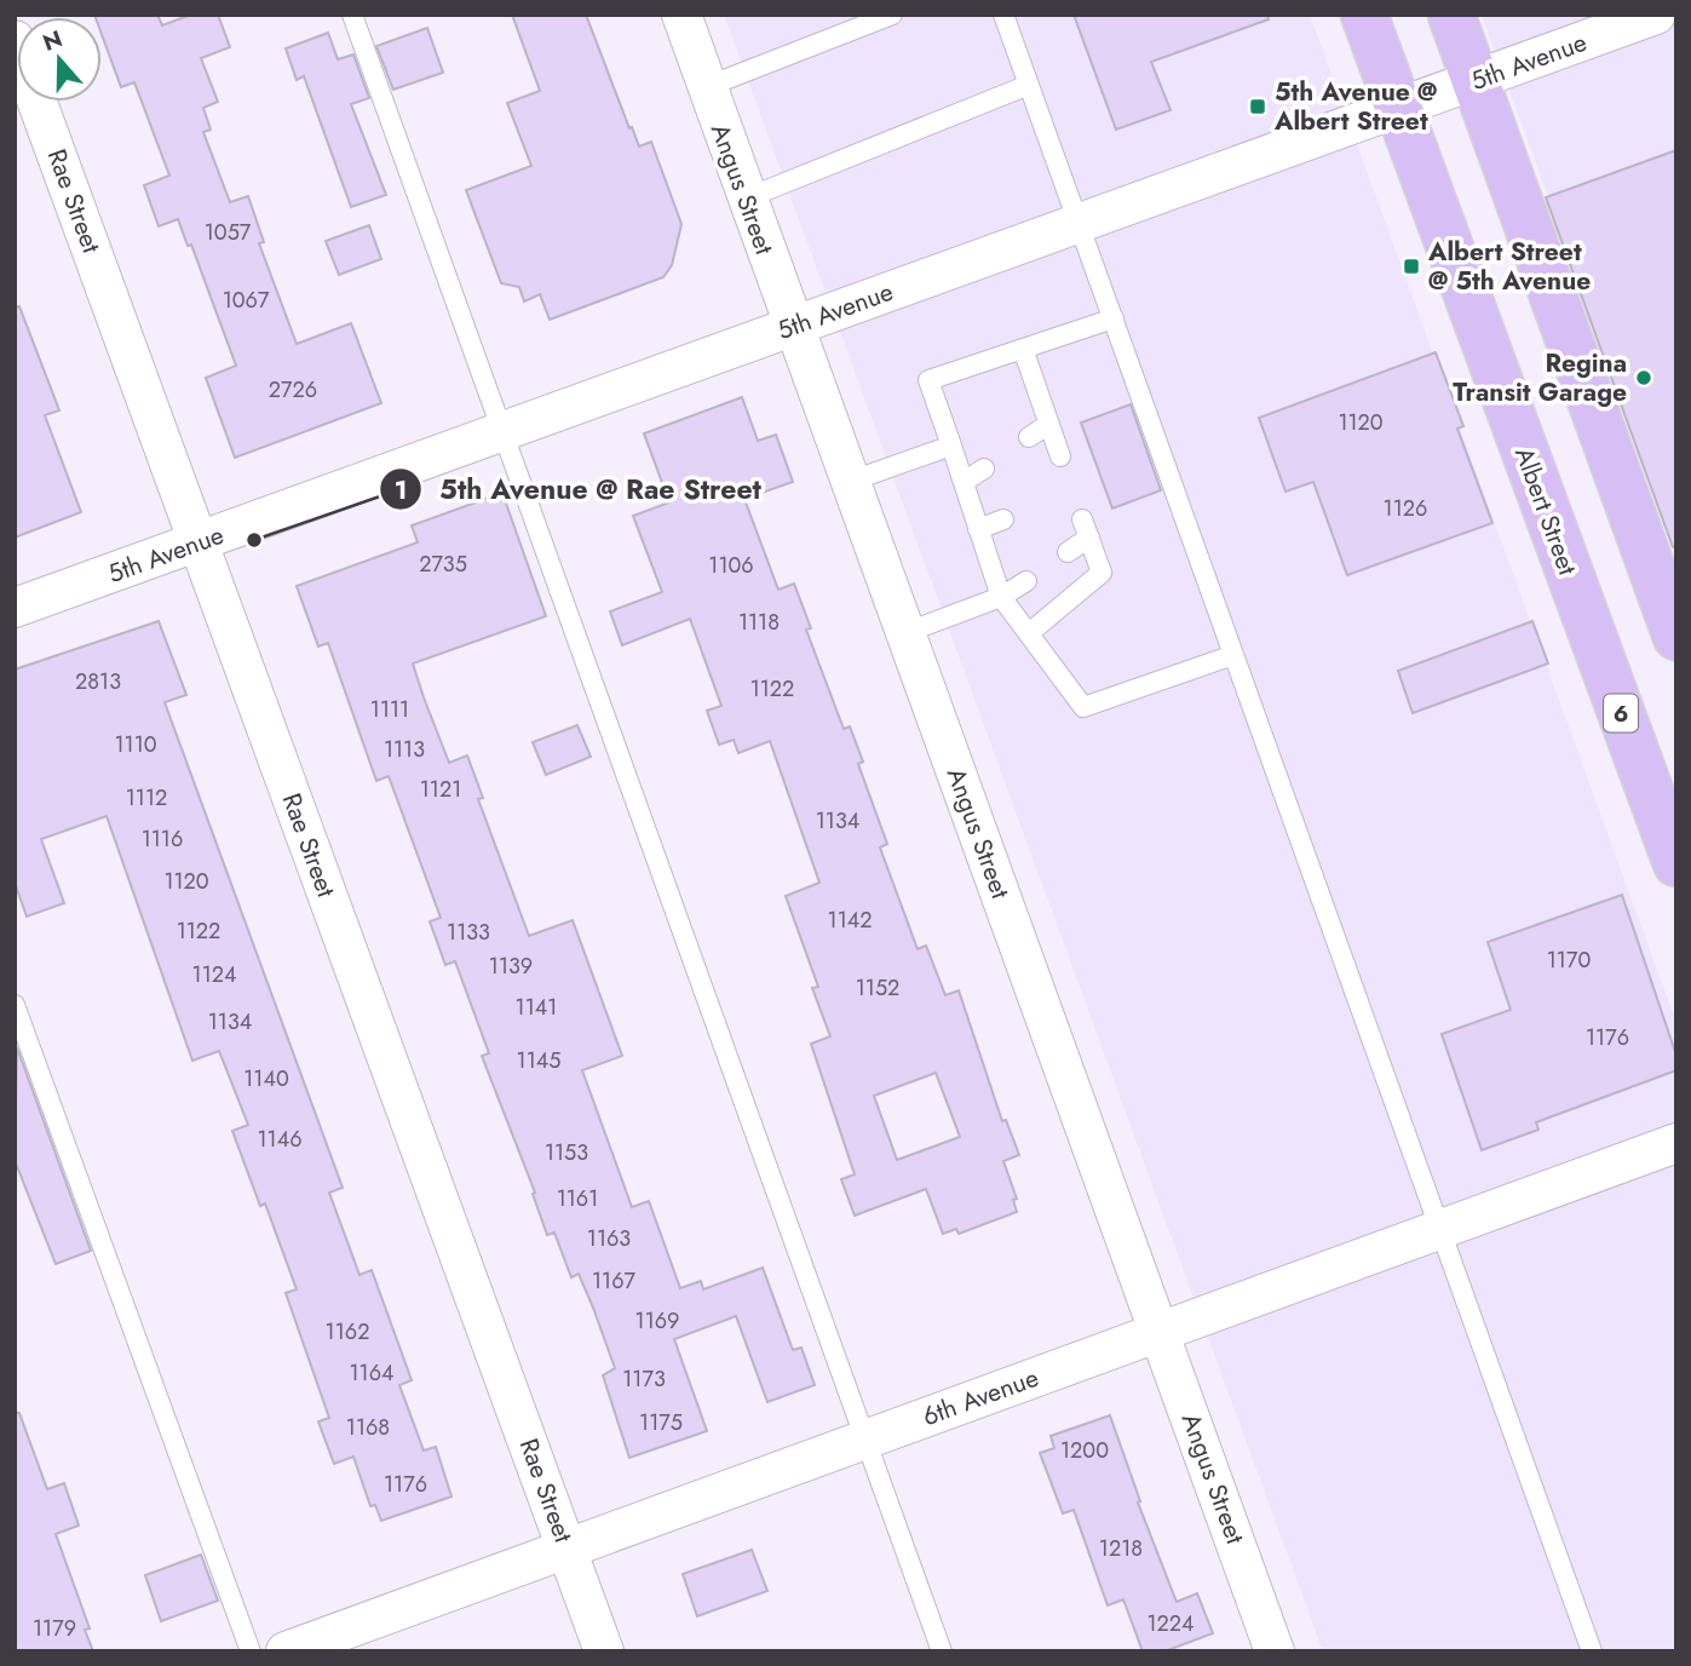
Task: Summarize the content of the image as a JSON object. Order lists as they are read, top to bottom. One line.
{"streets":{"main road":["Albert Street","6"],"street":["5th Avenue","Angus Street","Rae Street","6th Avenue"]},"crossings":[["5th Avenue","Angus Street"],["5th Avenue","Rae Street"],["5th Avenue","Albert Street"],["Angus Street","6th Avenue"],["Rae Street","6th Avenue"]],"places":{"transit":["5th Avenue @ Albert Street","Albert Street @ 5th Avenue"],"other":["Regina Transit Garage","5th Avenue @ Rae Street"]},"house_numbers":["1057","1067","2726","1120","1126","2735","1106","1118","2813","1122","1111","1110","1113","1121","1112","1134","1116","1120","1142","1122","1133","1170","1139","1124","1152","1141","1134","1176","1145","1140","1146","1153","1161","1163","1167","1169","1162","1164","1173","1175","1168","1200","1176","1218","1224","1179"],"north":"top"}
